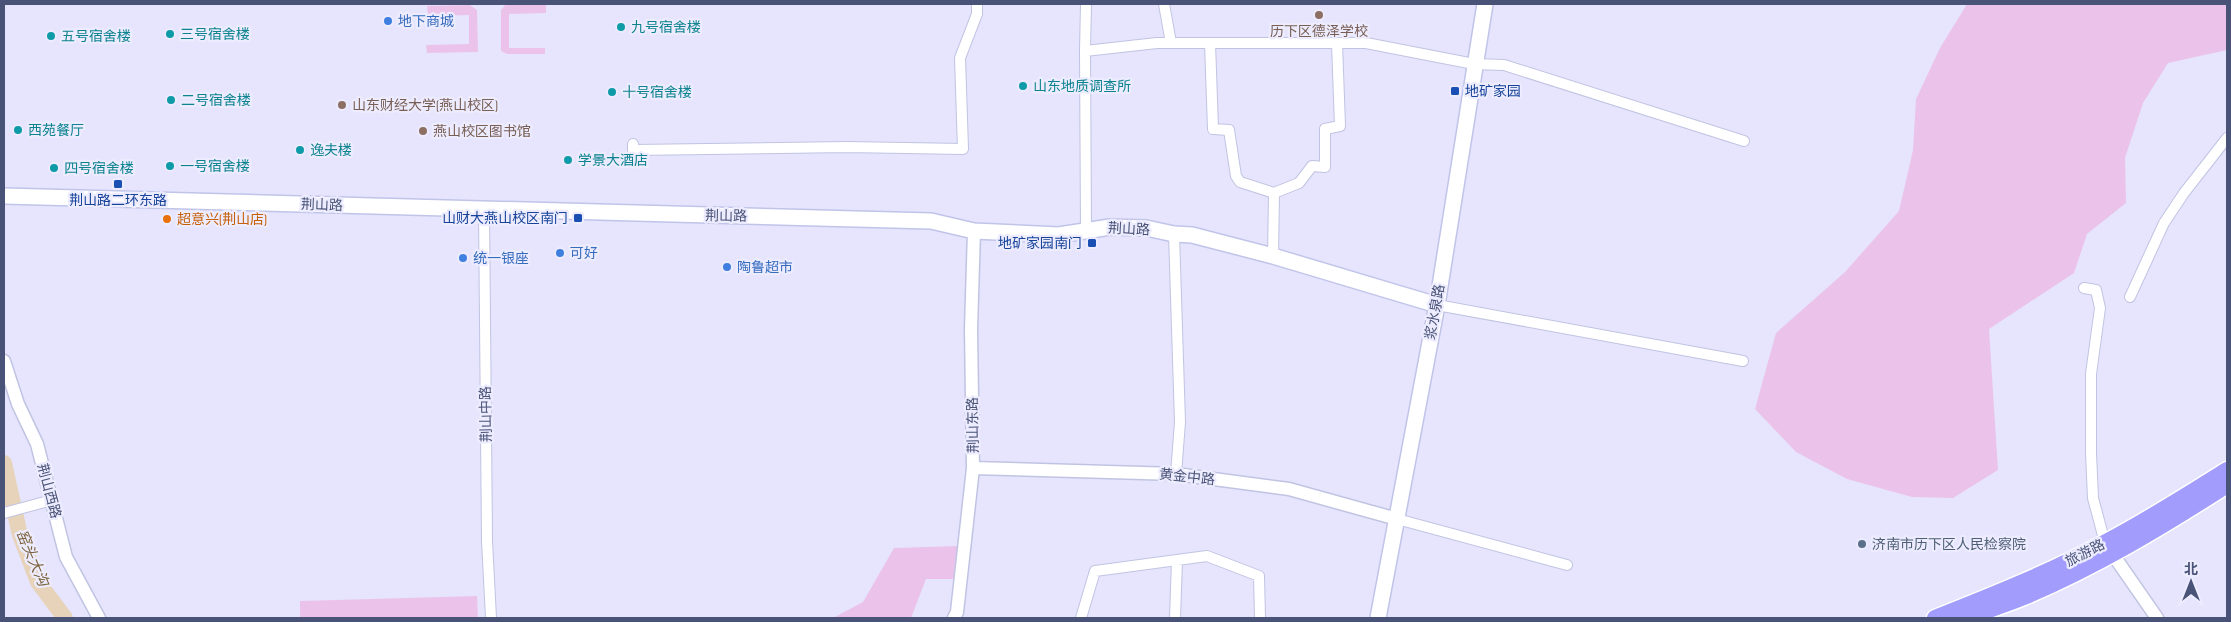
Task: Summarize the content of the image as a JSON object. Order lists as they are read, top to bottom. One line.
{"streets":{"main road":["荆山路","浆水泉路","旅游路"],"street":["荆山中路","荆山东路","黄金中路","荆山西路"]},"crossings":[["荆山路","浆水泉路"],["荆山路","荆山中路"],["荆山路","荆山东路"],["浆水泉路","黄金中路"],["荆山东路","黄金中路"]],"water":["窑头大沟"],"places":{"other":["历下区德泽学校","地下商城","九号宿舍楼","三号宿舍楼","五号宿舍楼","山东地质调查所","十号宿舍楼","二号宿舍楼","山东财经大学(燕山校区)","西苑餐厅","燕山校区图书馆","逸夫楼","学景大酒店","一号宿舍楼","四号宿舍楼","超意兴(荆山店)","可好","统一银座","陶鲁超市","济南市历下区人民检察院"],"transit":["地矿家园","荆山路二环东路","山财大燕山校区南门","地矿家园南门"]},"north":"top"}
